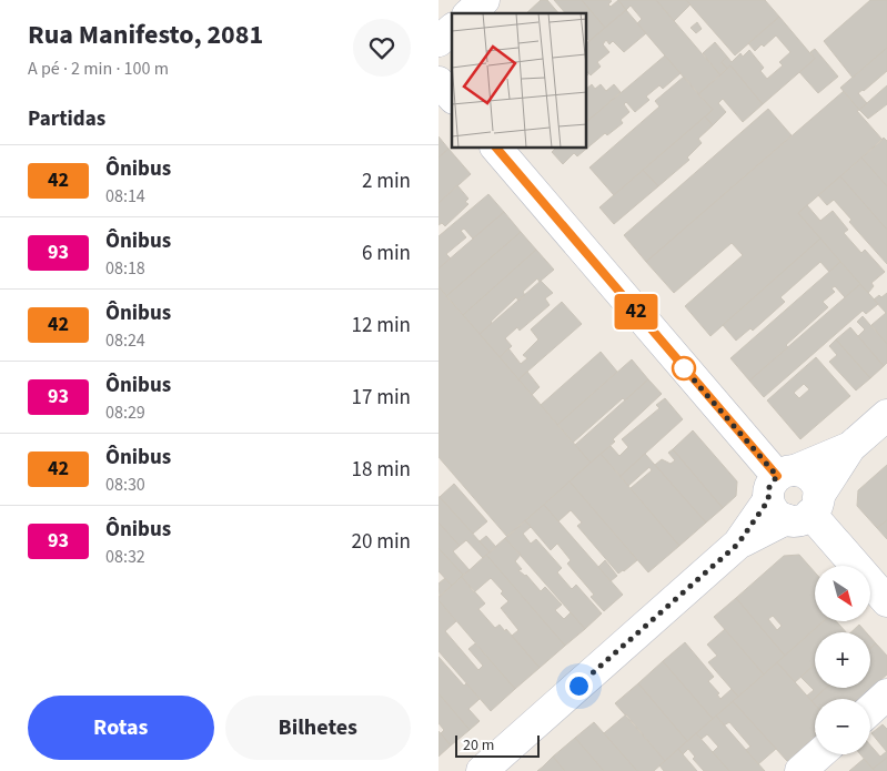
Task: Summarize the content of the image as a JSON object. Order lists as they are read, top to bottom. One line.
{"lines":["bus line 42"],"scale_bar":"20 m","north":"bottom right","page":{"heading":[["Rua Manifesto, 2081","A pé · 2 min · 100 m"],"Partidas"],"on_map":"42","list":[{"mark":"42","name":"Ônibus","note":"08:14","value":"2 min"},{"mark":"93","name":"Ônibus","note":"08:18","value":"6 min"},{"mark":"42","name":"Ônibus","note":"08:24","value":"12 min"},{"mark":"93","name":"Ônibus","note":"08:29","value":"17 min"},{"mark":"42","name":"Ônibus","note":"08:30","value":"18 min"},{"mark":"93","name":"Ônibus","note":"08:32","value":"20 min"}],"map_buttons":["+","−"],"buttons":["Rotas","Bilhetes"],"scale":"20 m"}}
